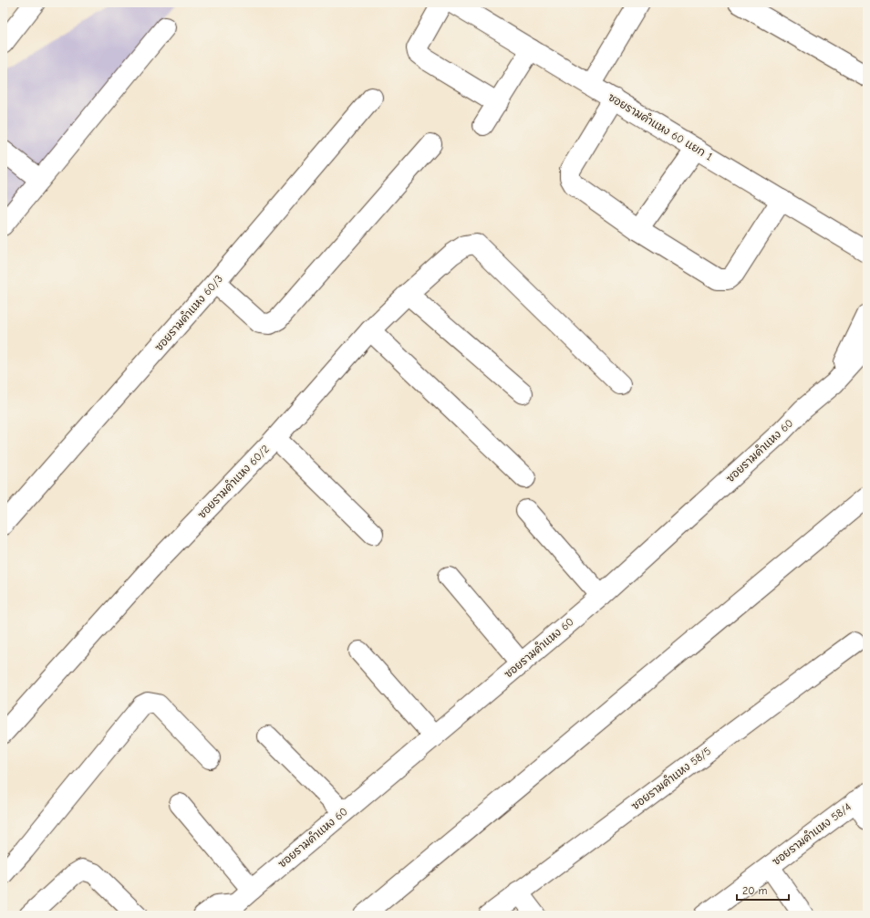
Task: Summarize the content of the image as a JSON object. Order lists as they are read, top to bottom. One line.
{"streets":{"street":["ซอยรามคำแหง 60 แยก 1","ซอยรามคำแหง 60/3","ซอยรามคำแหง 60","ซอยรามคำแหง 60/2","ซอยรามคำแหง 58/5","ซอยรามคำแหง 58/4"]},"scale_bar":"20 m"}
